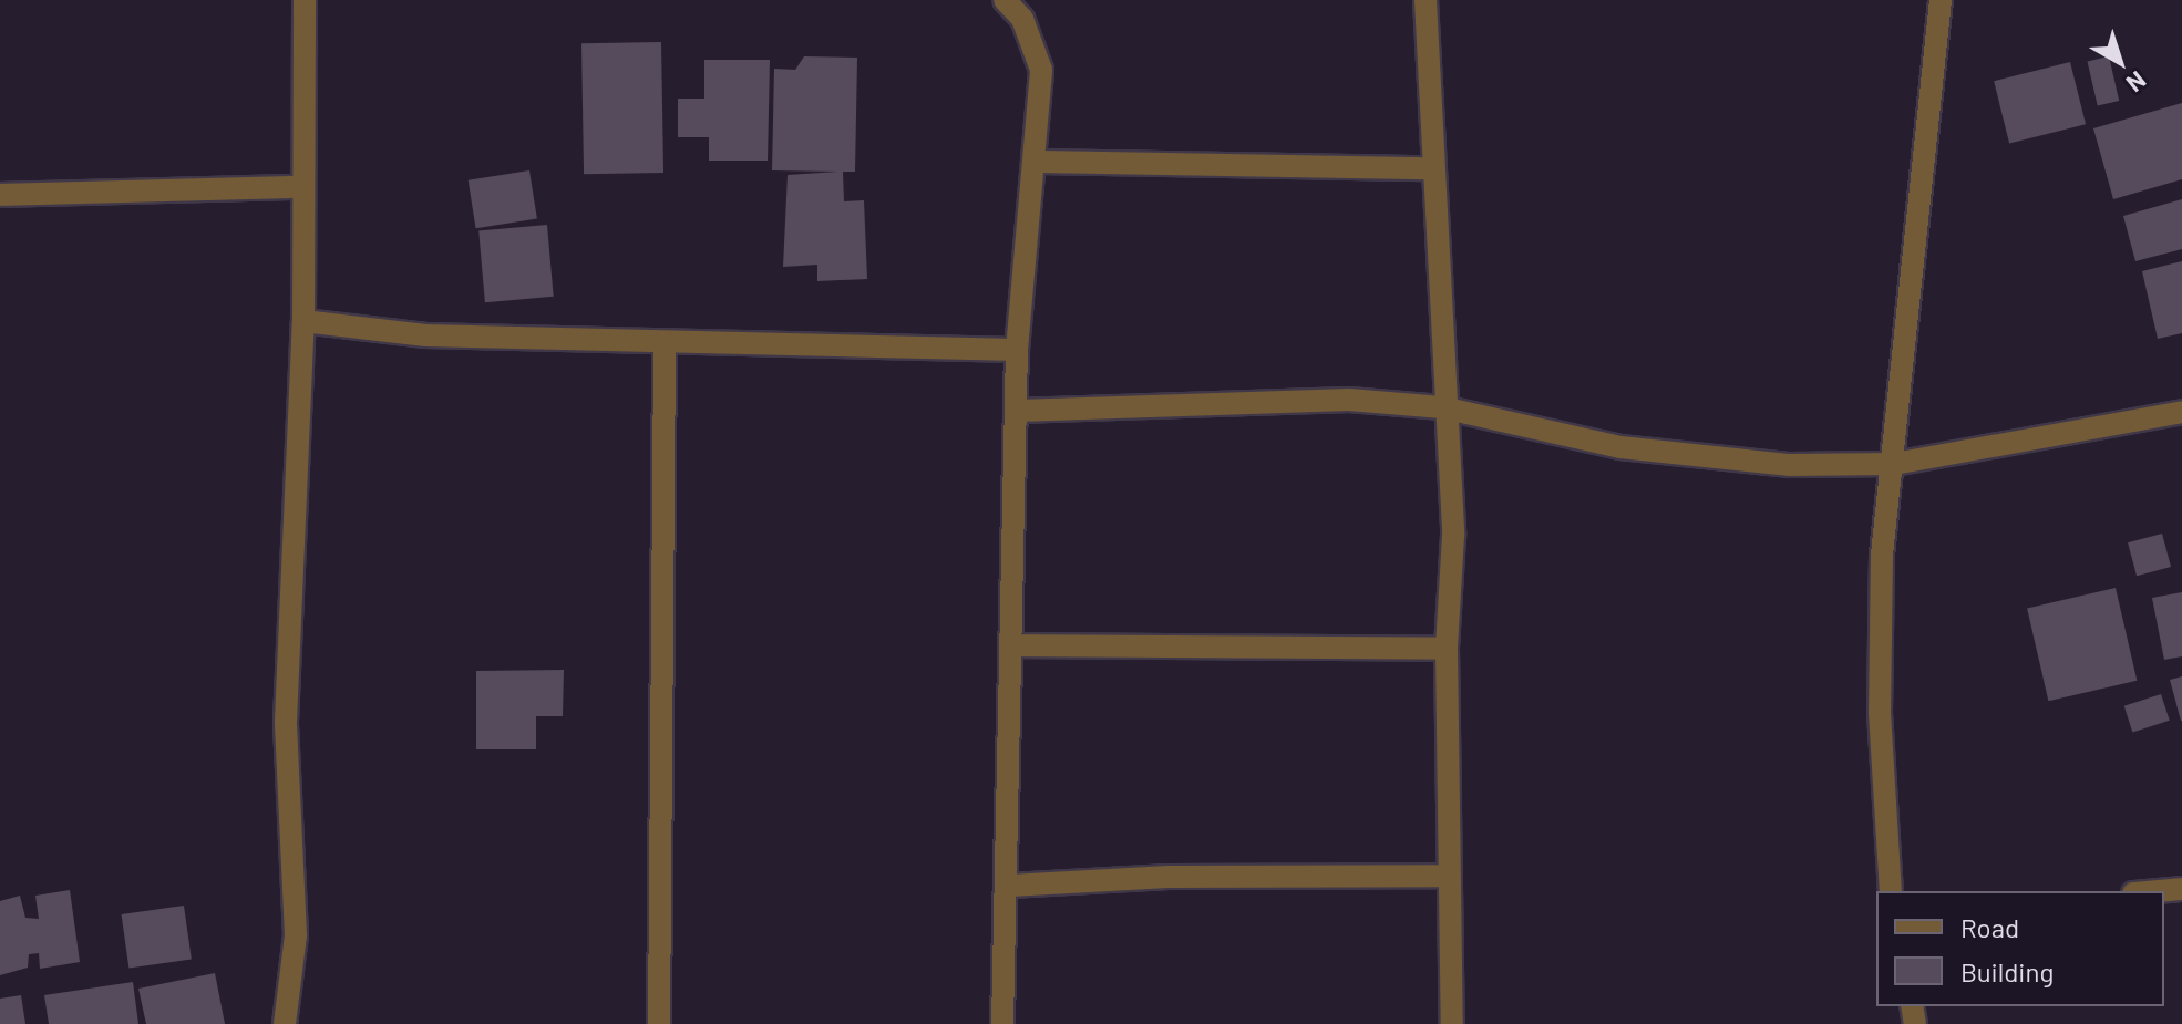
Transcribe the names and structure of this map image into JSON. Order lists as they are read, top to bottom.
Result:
{
  "legend": ["Road", "Building"],
  "north": "bottom right"
}
